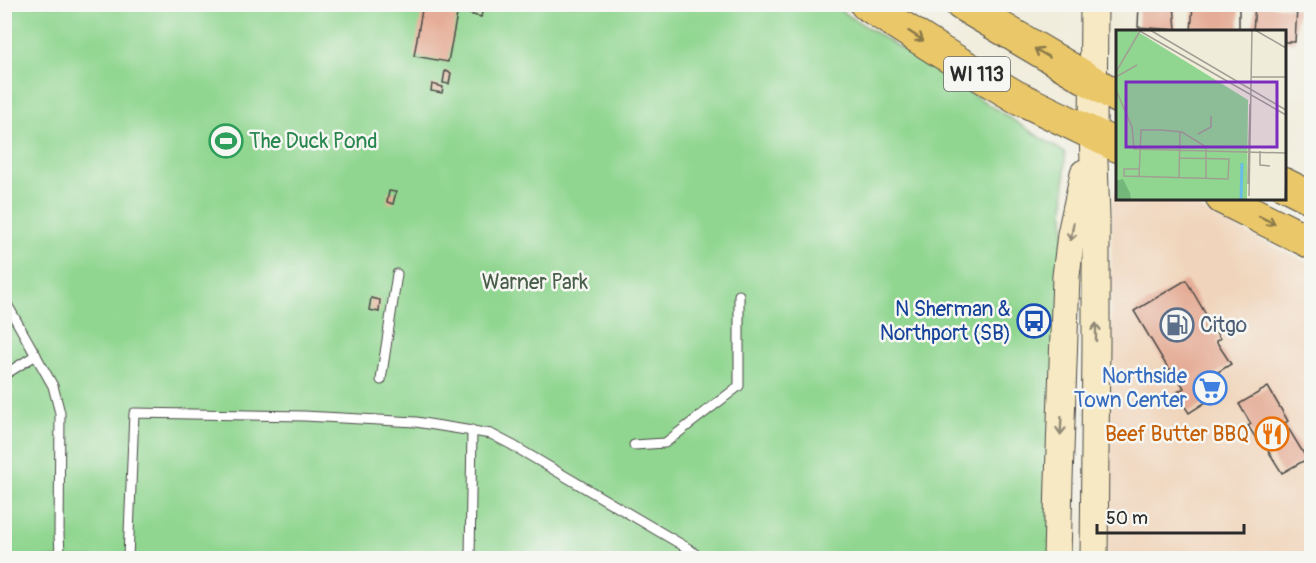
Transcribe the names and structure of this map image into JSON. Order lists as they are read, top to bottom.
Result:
{
  "streets": {
    "main road": ["WI 113"]
  },
  "parks": ["Warner Park"],
  "places": {
    "sports": ["The Duck Pond"],
    "bus stop": ["N Sherman & Northport (SB)"],
    "fuel station": ["Citgo"],
    "supermarket": ["Northside Town Center"],
    "restaurant": ["Beef Butter BBQ"]
  },
  "scale_bar": "50 m"
}
